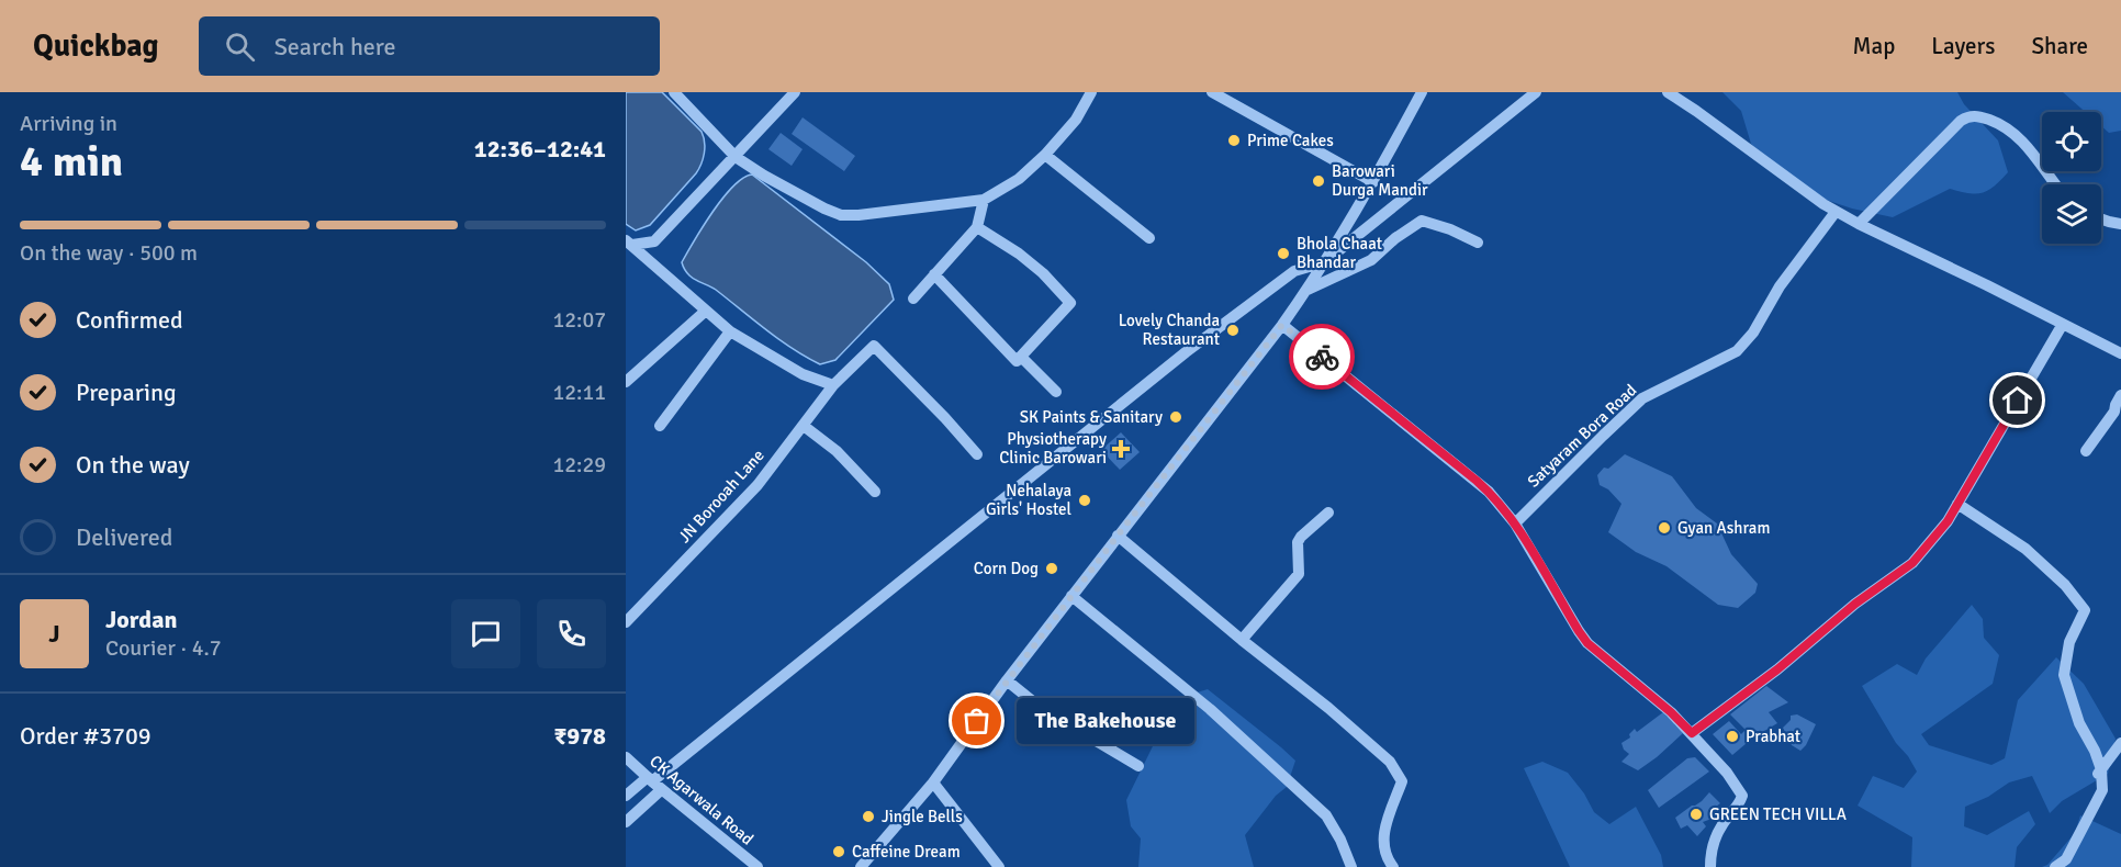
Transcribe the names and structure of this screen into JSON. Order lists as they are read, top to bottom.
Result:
{
  "streets": {
    "street": ["Satyaram Bora Road", "JN Borooah Lane", "CK Agarwala Road"]
  },
  "places": {
    "other": [
      "Prime Cakes",
      "Barowari Durga Mandir",
      "Bhola Chaat Bhandar",
      "Lovely Chanda Restaurant",
      "SK Paints & Sanitary",
      "Nehalaya Girls' Hostel",
      "Gyan Ashram",
      "Corn Dog",
      "The Bakehouse",
      "Prabhat",
      "GREEN TECH VILLA",
      "Jingle Bells",
      "Caffeine Dream"
    ],
    "health": ["Physiotherapy Clinic Barowari"]
  },
  "page": {
    "header": "Quickbag",
    "search": "Search here",
    "nav": ["Map", "Layers", "Share"],
    "heading": ["4 min", "Arriving in", "12:36–12:41"],
    "panel": [
      "Jordan",
      "Courier · 4.7",
      "Order #3709",
      "₹978"
    ],
    "bar": "On the way · 500 m",
    "list": [
      ["Confirmed", "12:07"],
      ["Preparing", "12:11"],
      ["On the way", "12:29"],
      "Delivered"
    ],
    "round": "J",
    "bubble": "The Bakehouse"
  }
}
